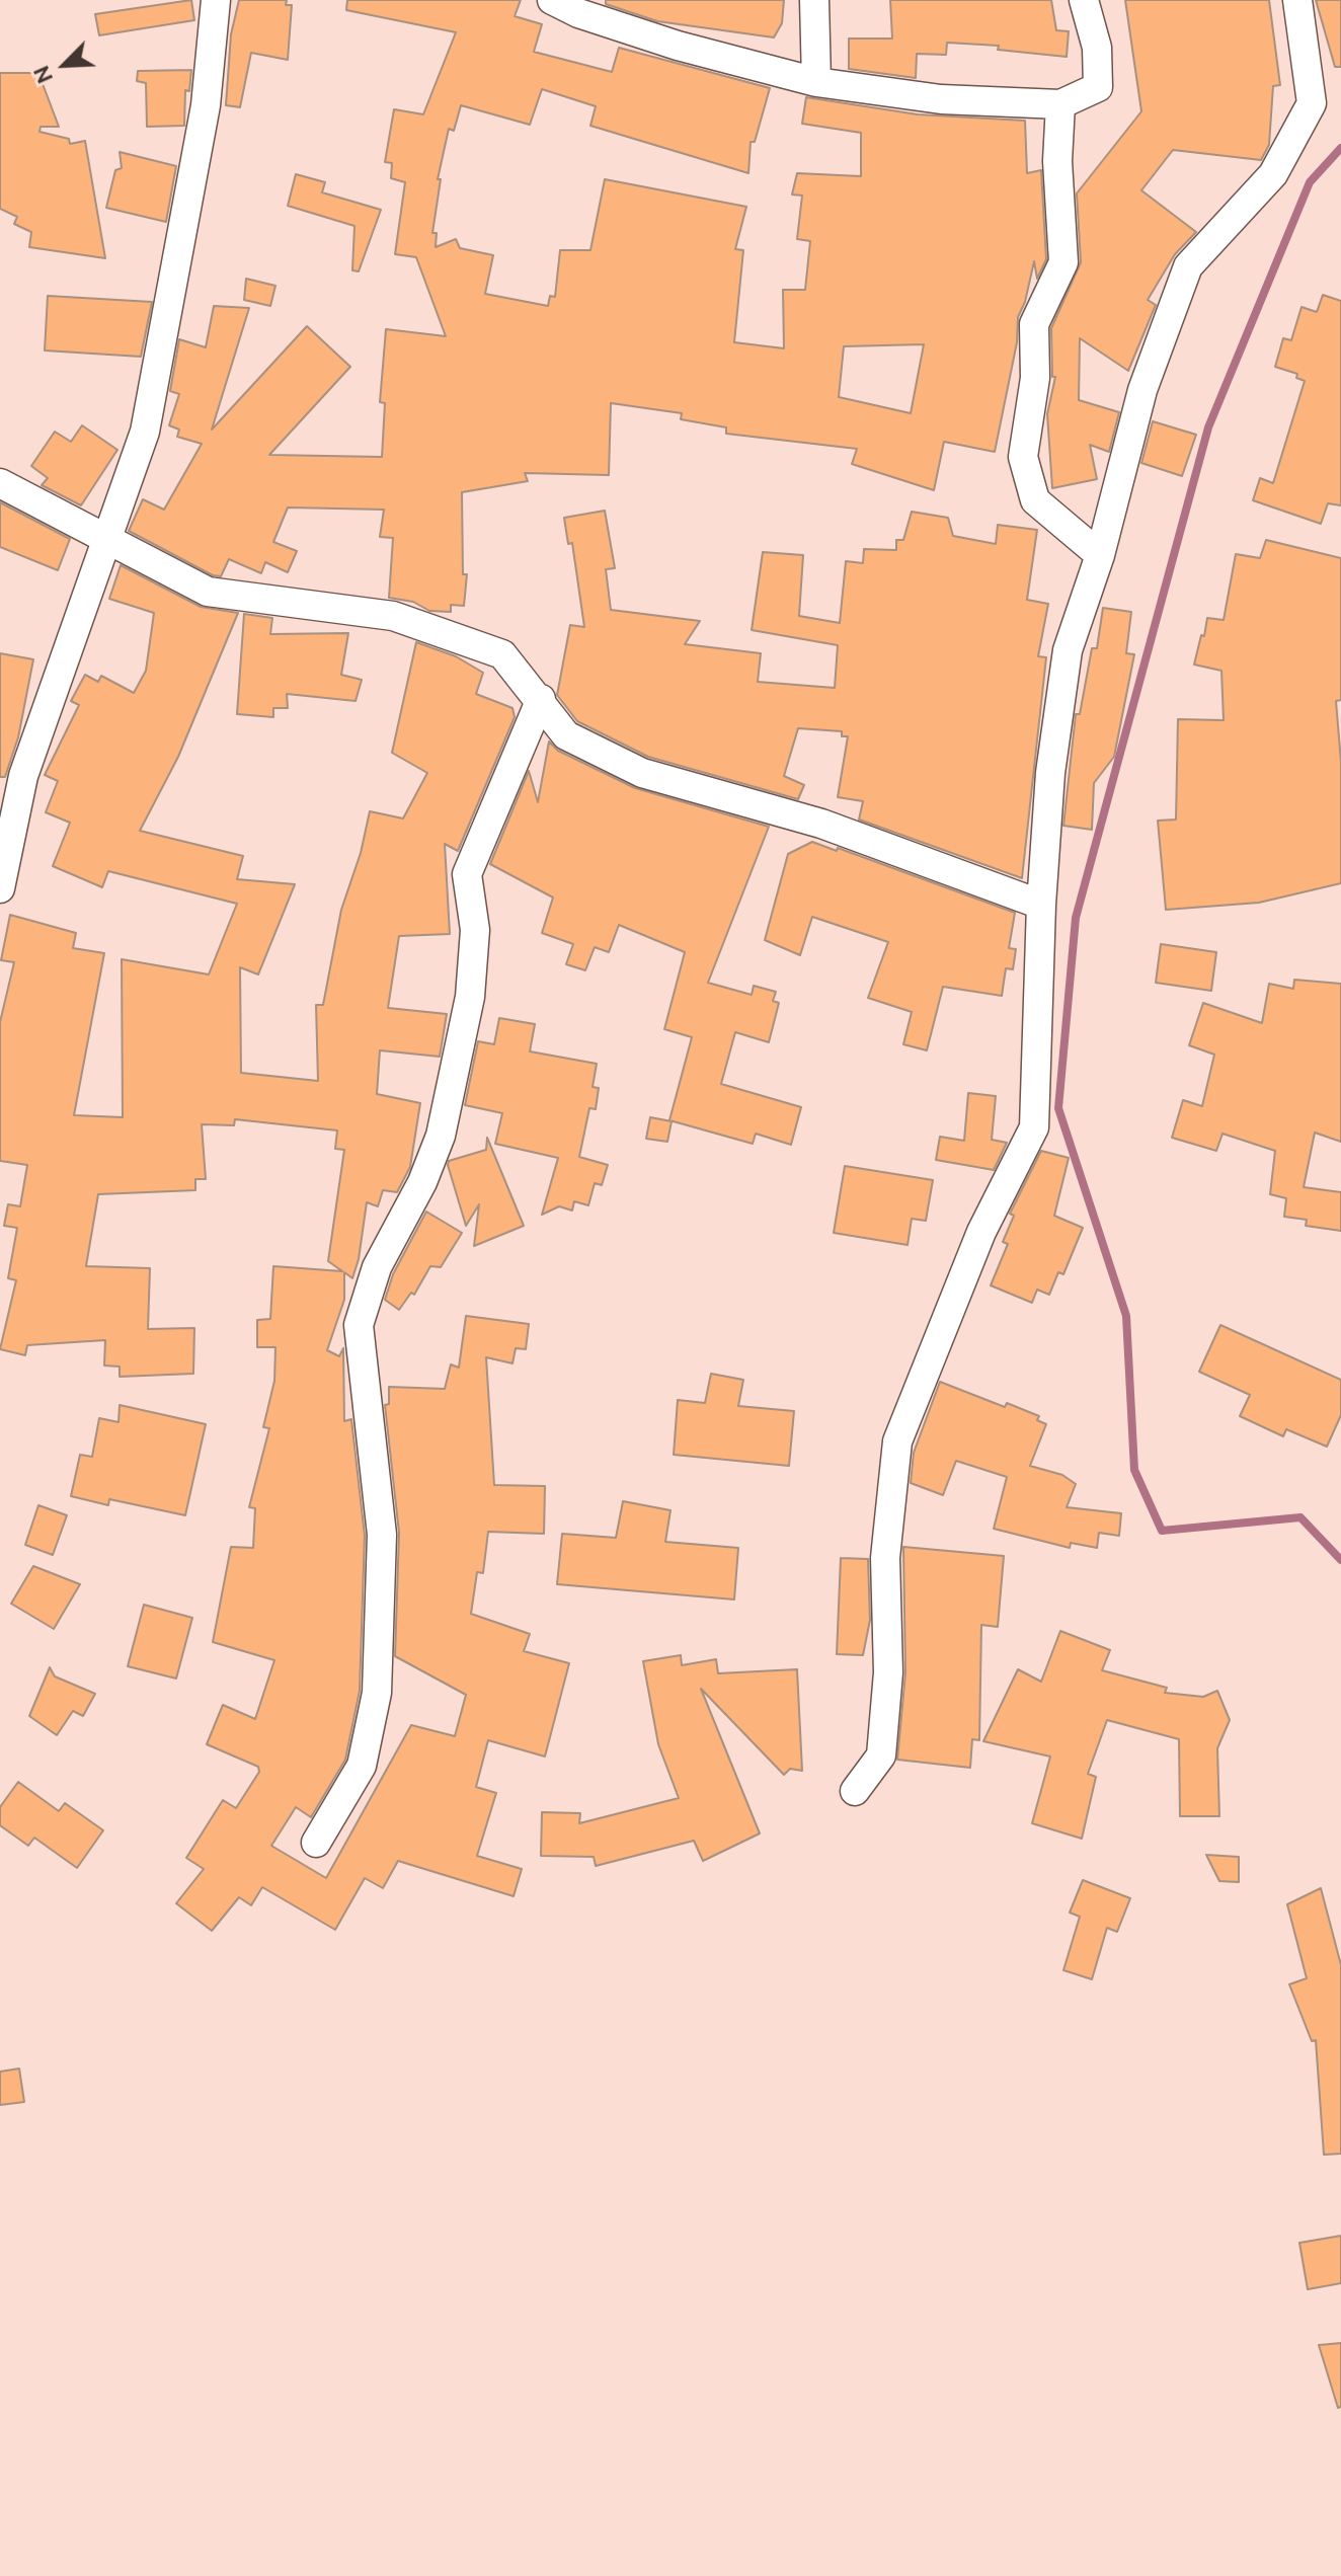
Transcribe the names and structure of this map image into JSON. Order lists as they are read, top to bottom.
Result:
{
  "north": "bottom left"
}
